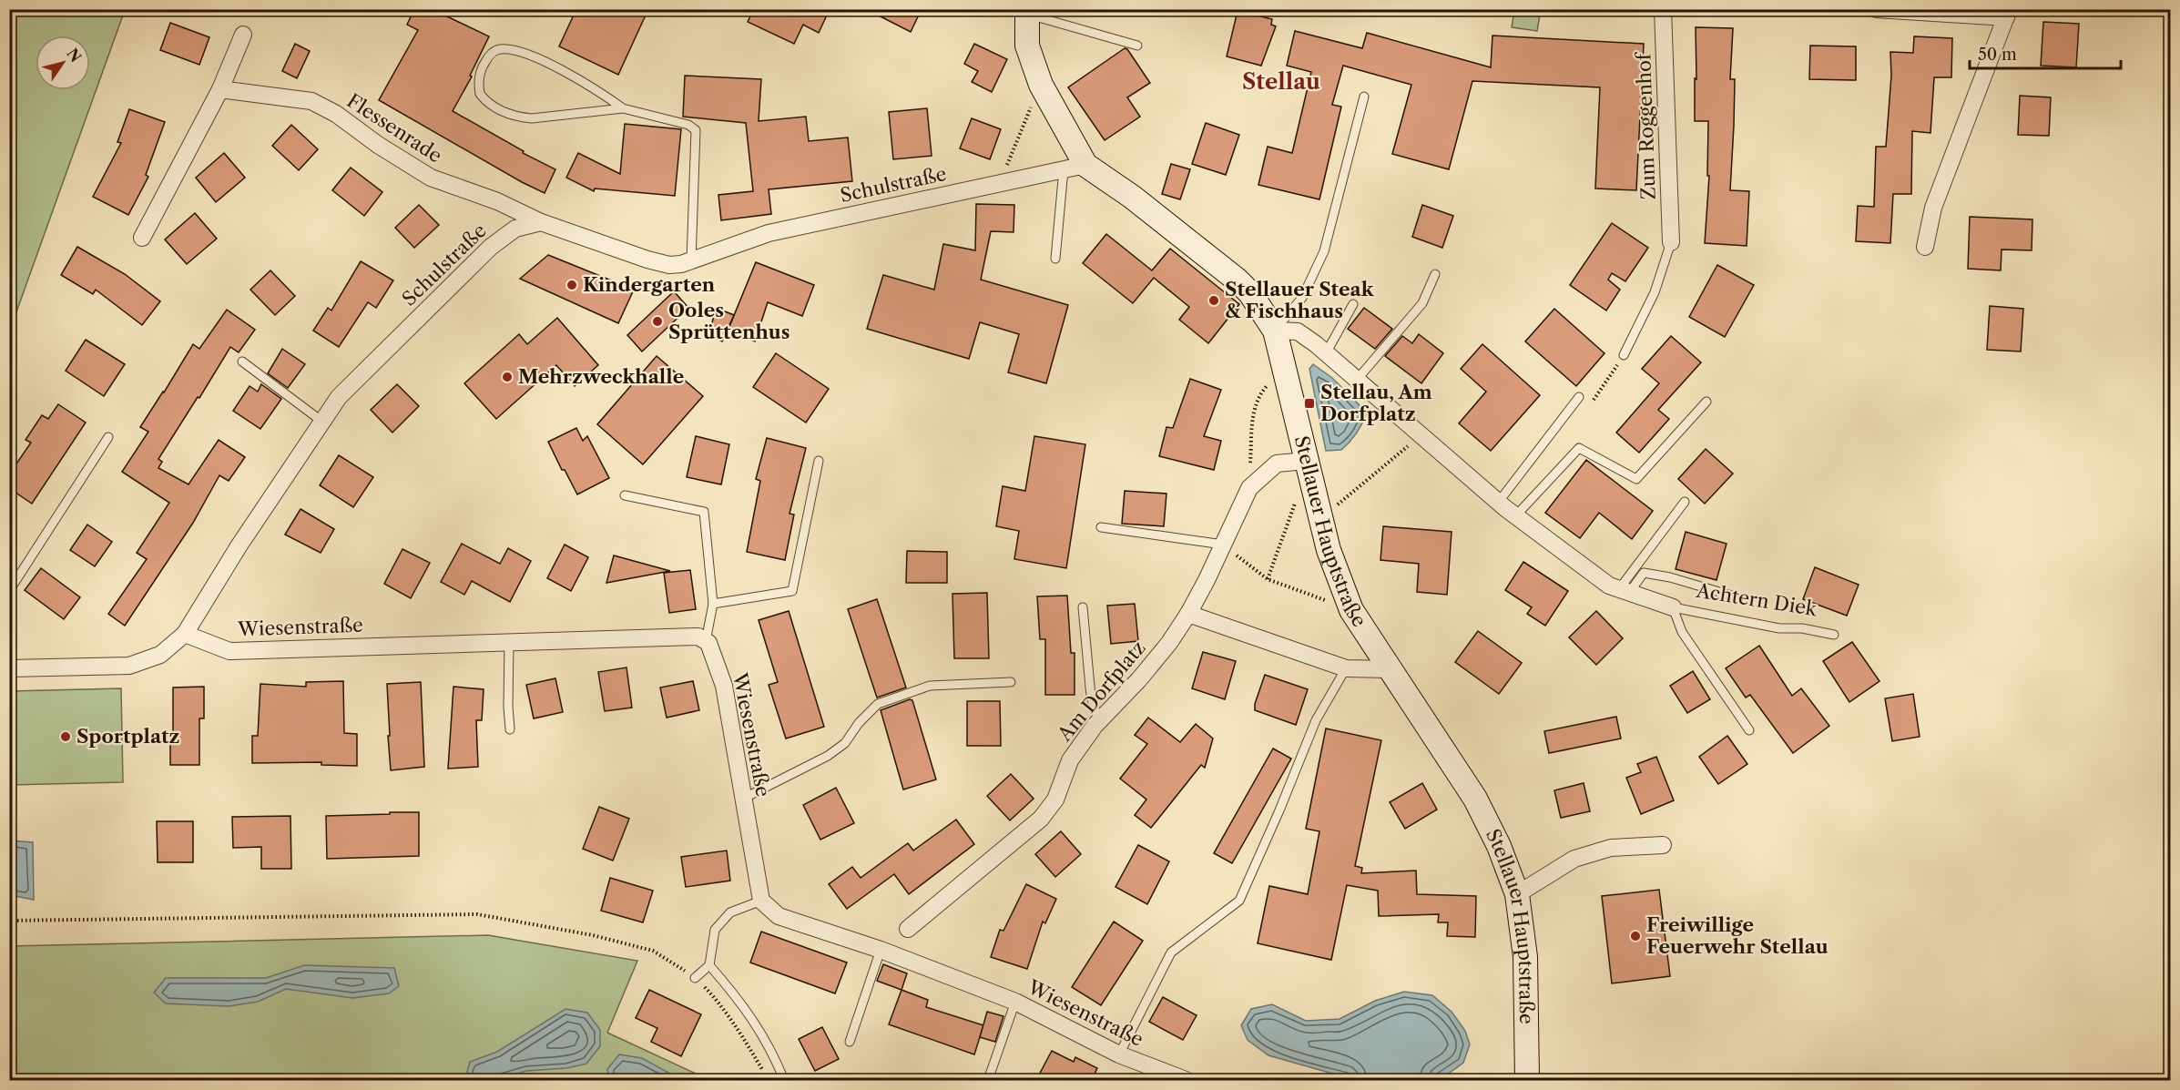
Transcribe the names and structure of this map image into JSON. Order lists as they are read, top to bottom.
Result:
{
  "streets": {
    "street": [
      "Zum Roggenhof",
      "Flessenrade",
      "Schulstraße",
      "Stellauer Hauptstraße",
      "Achtern Diek",
      "Wiesenstraße",
      "Am Dorfplatz"
    ]
  },
  "crossings": [
    ["Flessenrade", "Schulstraße"],
    ["Schulstraße", "Stellauer Hauptstraße"],
    ["Schulstraße", "Wiesenstraße"],
    ["Stellauer Hauptstraße", "Achtern Diek"],
    ["Stellauer Hauptstraße", "Am Dorfplatz"]
  ],
  "districts": ["Stellau"],
  "places": {
    "other": [
      "Kindergarten",
      "Stellauer Steak & Fischhaus",
      "Ooles Sprüttenhus",
      "Mehrzweckhalle",
      "Sportplatz",
      "Freiwillige Feuerwehr Stellau"
    ],
    "transit": ["Stellau, Am Dorfplatz"]
  },
  "scale_bar": "50 m",
  "north": "top right"
}
